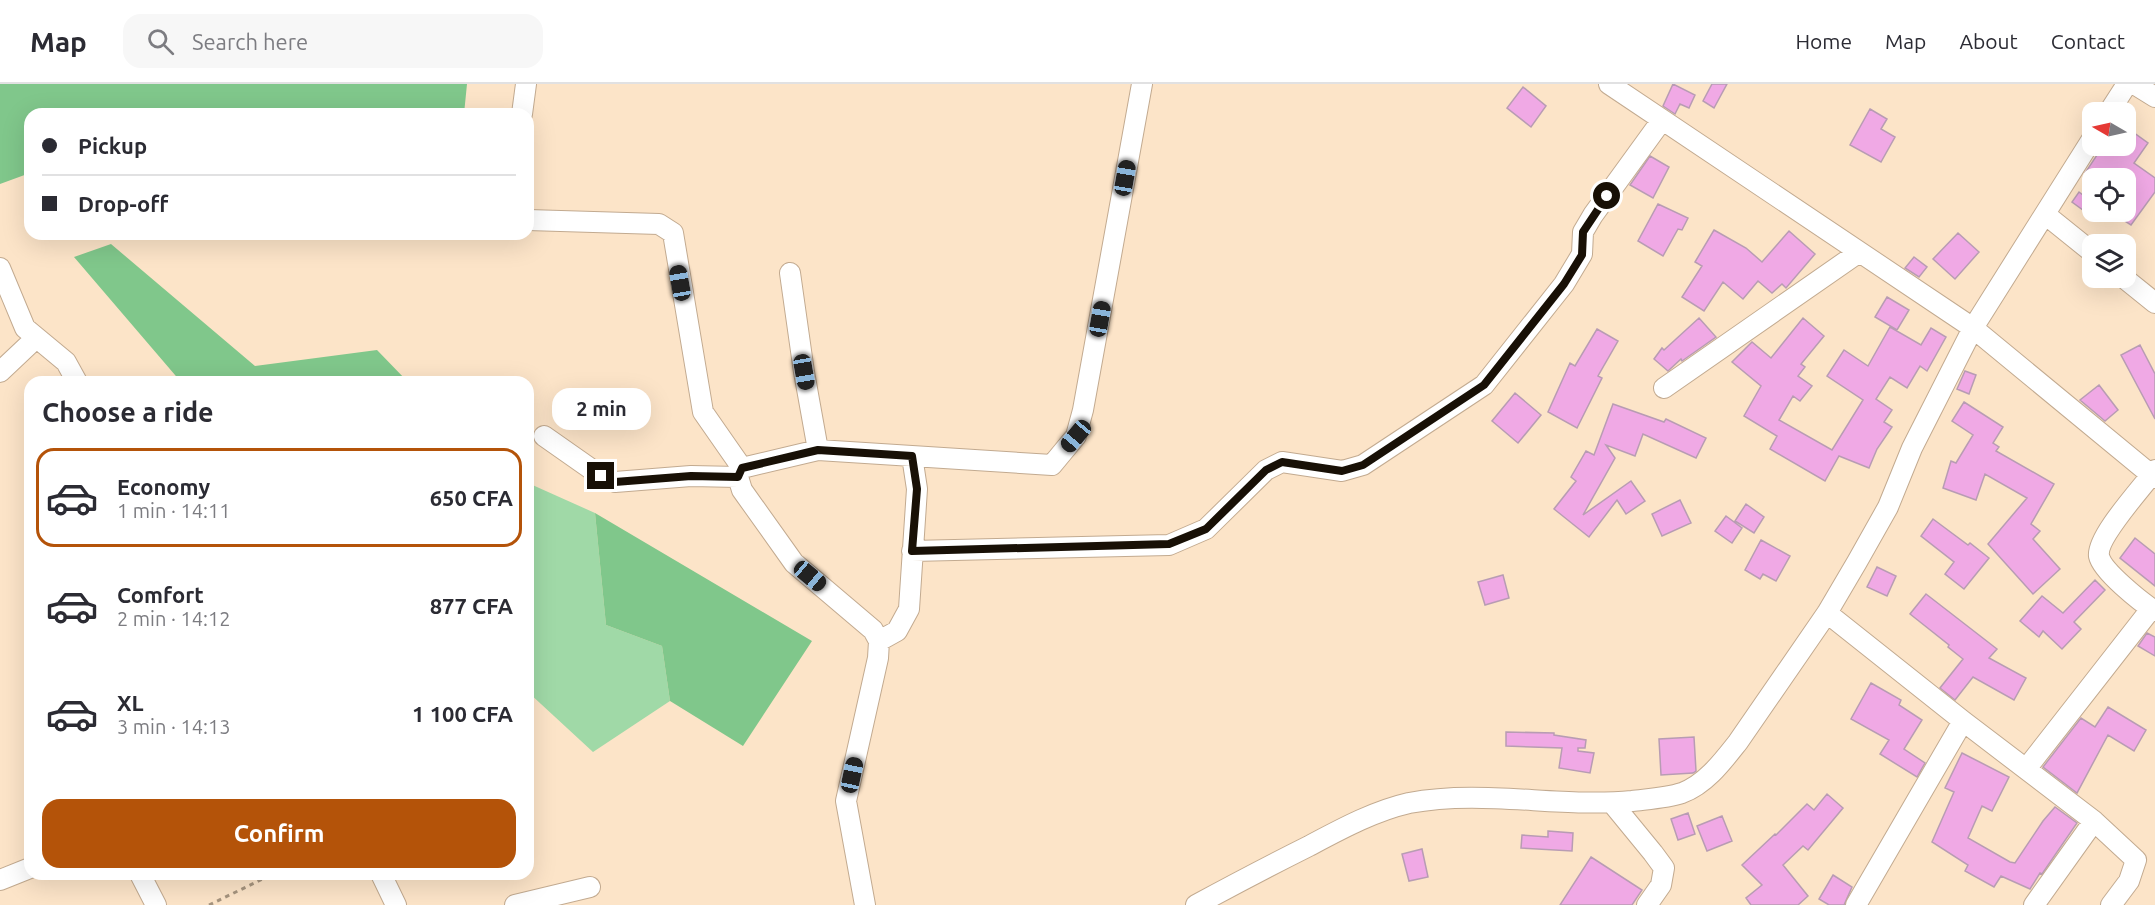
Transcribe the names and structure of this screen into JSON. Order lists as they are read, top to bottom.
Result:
{
  "north": "left",
  "page": {
    "header": "Map",
    "search": "Search here",
    "nav": [
      "Home",
      "Map",
      "About",
      "Contact"
    ],
    "banner": ["Pickup", "Drop-off"],
    "heading": "Choose a ride",
    "bubble": "2 min",
    "list": [
      {
        "name": "Economy",
        "note": "1 min · 14:11",
        "value": "650 CFA"
      },
      {
        "name": "Comfort",
        "note": "2 min · 14:12",
        "value": "877 CFA"
      },
      {
        "name": "XL",
        "note": "3 min · 14:13",
        "value": "1 100 CFA"
      }
    ],
    "buttons": "Confirm"
  }
}
